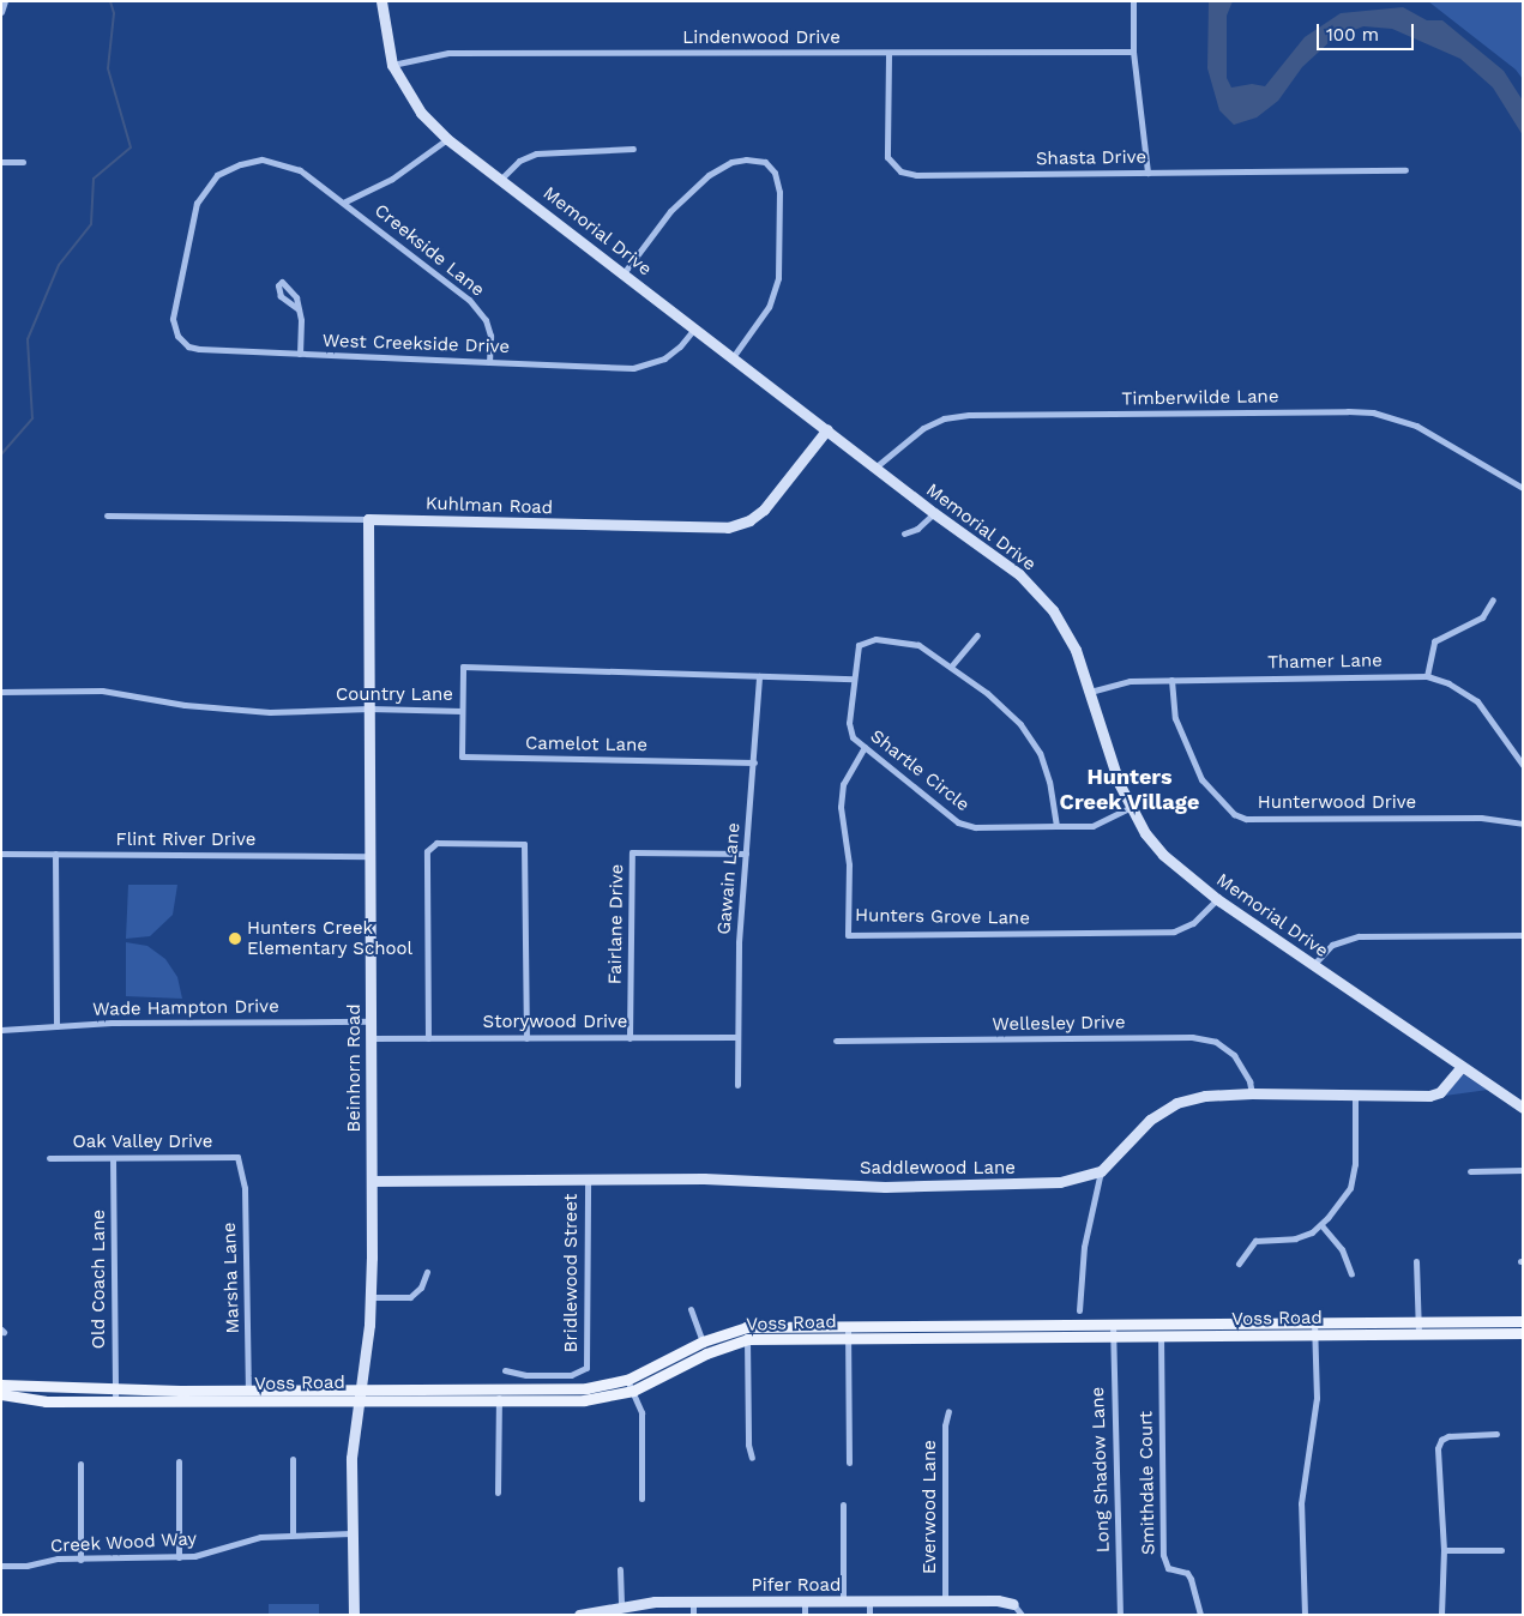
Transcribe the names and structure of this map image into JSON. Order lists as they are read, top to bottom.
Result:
{
  "streets": {
    "main road": ["Voss Road"],
    "street": [
      "Lindenwood Drive",
      "Shasta Drive",
      "Memorial Drive",
      "Creekside Lane",
      "West Creekside Drive",
      "Timberwilde Lane",
      "Kuhlman Road",
      "Thamer Lane",
      "Country Lane",
      "Camelot Lane",
      "Shartle Circle",
      "Hunterwood Drive",
      "Flint River Drive",
      "Gawain Lane",
      "Hunters Grove Lane",
      "Fairlane Drive",
      "Wade Hampton Drive",
      "Storywood Drive",
      "Wellesley Drive",
      "Beinhorn Road",
      "Oak Valley Drive",
      "Saddlewood Lane",
      "Bridlewood Street",
      "Marsha Lane",
      "Old Coach Lane",
      "Long Shadow Lane",
      "Smithdale Court",
      "Everwood Lane",
      "Creek Wood Way",
      "Pifer Road"
    ]
  },
  "crossings": [
    ["Lindenwood Drive", "Shasta Drive"],
    ["Lindenwood Drive", "Memorial Drive"],
    ["Memorial Drive", "West Creekside Drive"],
    ["Memorial Drive", "Timberwilde Lane"],
    ["Memorial Drive", "Kuhlman Road"],
    ["Memorial Drive", "Thamer Lane"],
    ["Memorial Drive", "Shartle Circle"],
    ["Memorial Drive", "Hunters Grove Lane"],
    ["Creekside Lane", "West Creekside Drive"],
    ["Kuhlman Road", "Beinhorn Road"],
    ["Thamer Lane", "Hunterwood Drive"],
    ["Country Lane", "Camelot Lane"],
    ["Country Lane", "Shartle Circle"],
    ["Country Lane", "Gawain Lane"],
    ["Country Lane", "Beinhorn Road"],
    ["Camelot Lane", "Gawain Lane"],
    ["Shartle Circle", "Hunters Grove Lane"],
    ["Flint River Drive", "Beinhorn Road"],
    ["Gawain Lane", "Fairlane Drive"],
    ["Gawain Lane", "Storywood Drive"],
    ["Fairlane Drive", "Storywood Drive"],
    ["Wade Hampton Drive", "Beinhorn Road"],
    ["Storywood Drive", "Beinhorn Road"],
    ["Beinhorn Road", "Saddlewood Lane"],
    ["Beinhorn Road", "Voss Road"],
    ["Beinhorn Road", "Creek Wood Way"],
    ["Oak Valley Drive", "Marsha Lane"],
    ["Oak Valley Drive", "Old Coach Lane"],
    ["Saddlewood Lane", "Bridlewood Street"],
    ["Marsha Lane", "Voss Road"],
    ["Old Coach Lane", "Voss Road"],
    ["Voss Road", "Long Shadow Lane"],
    ["Voss Road", "Smithdale Court"],
    ["Everwood Lane", "Pifer Road"]
  ],
  "districts": ["Hunters Creek Village"],
  "places": ["Hunters Creek Elementary School"],
  "scale_bar": "100 m"
}
